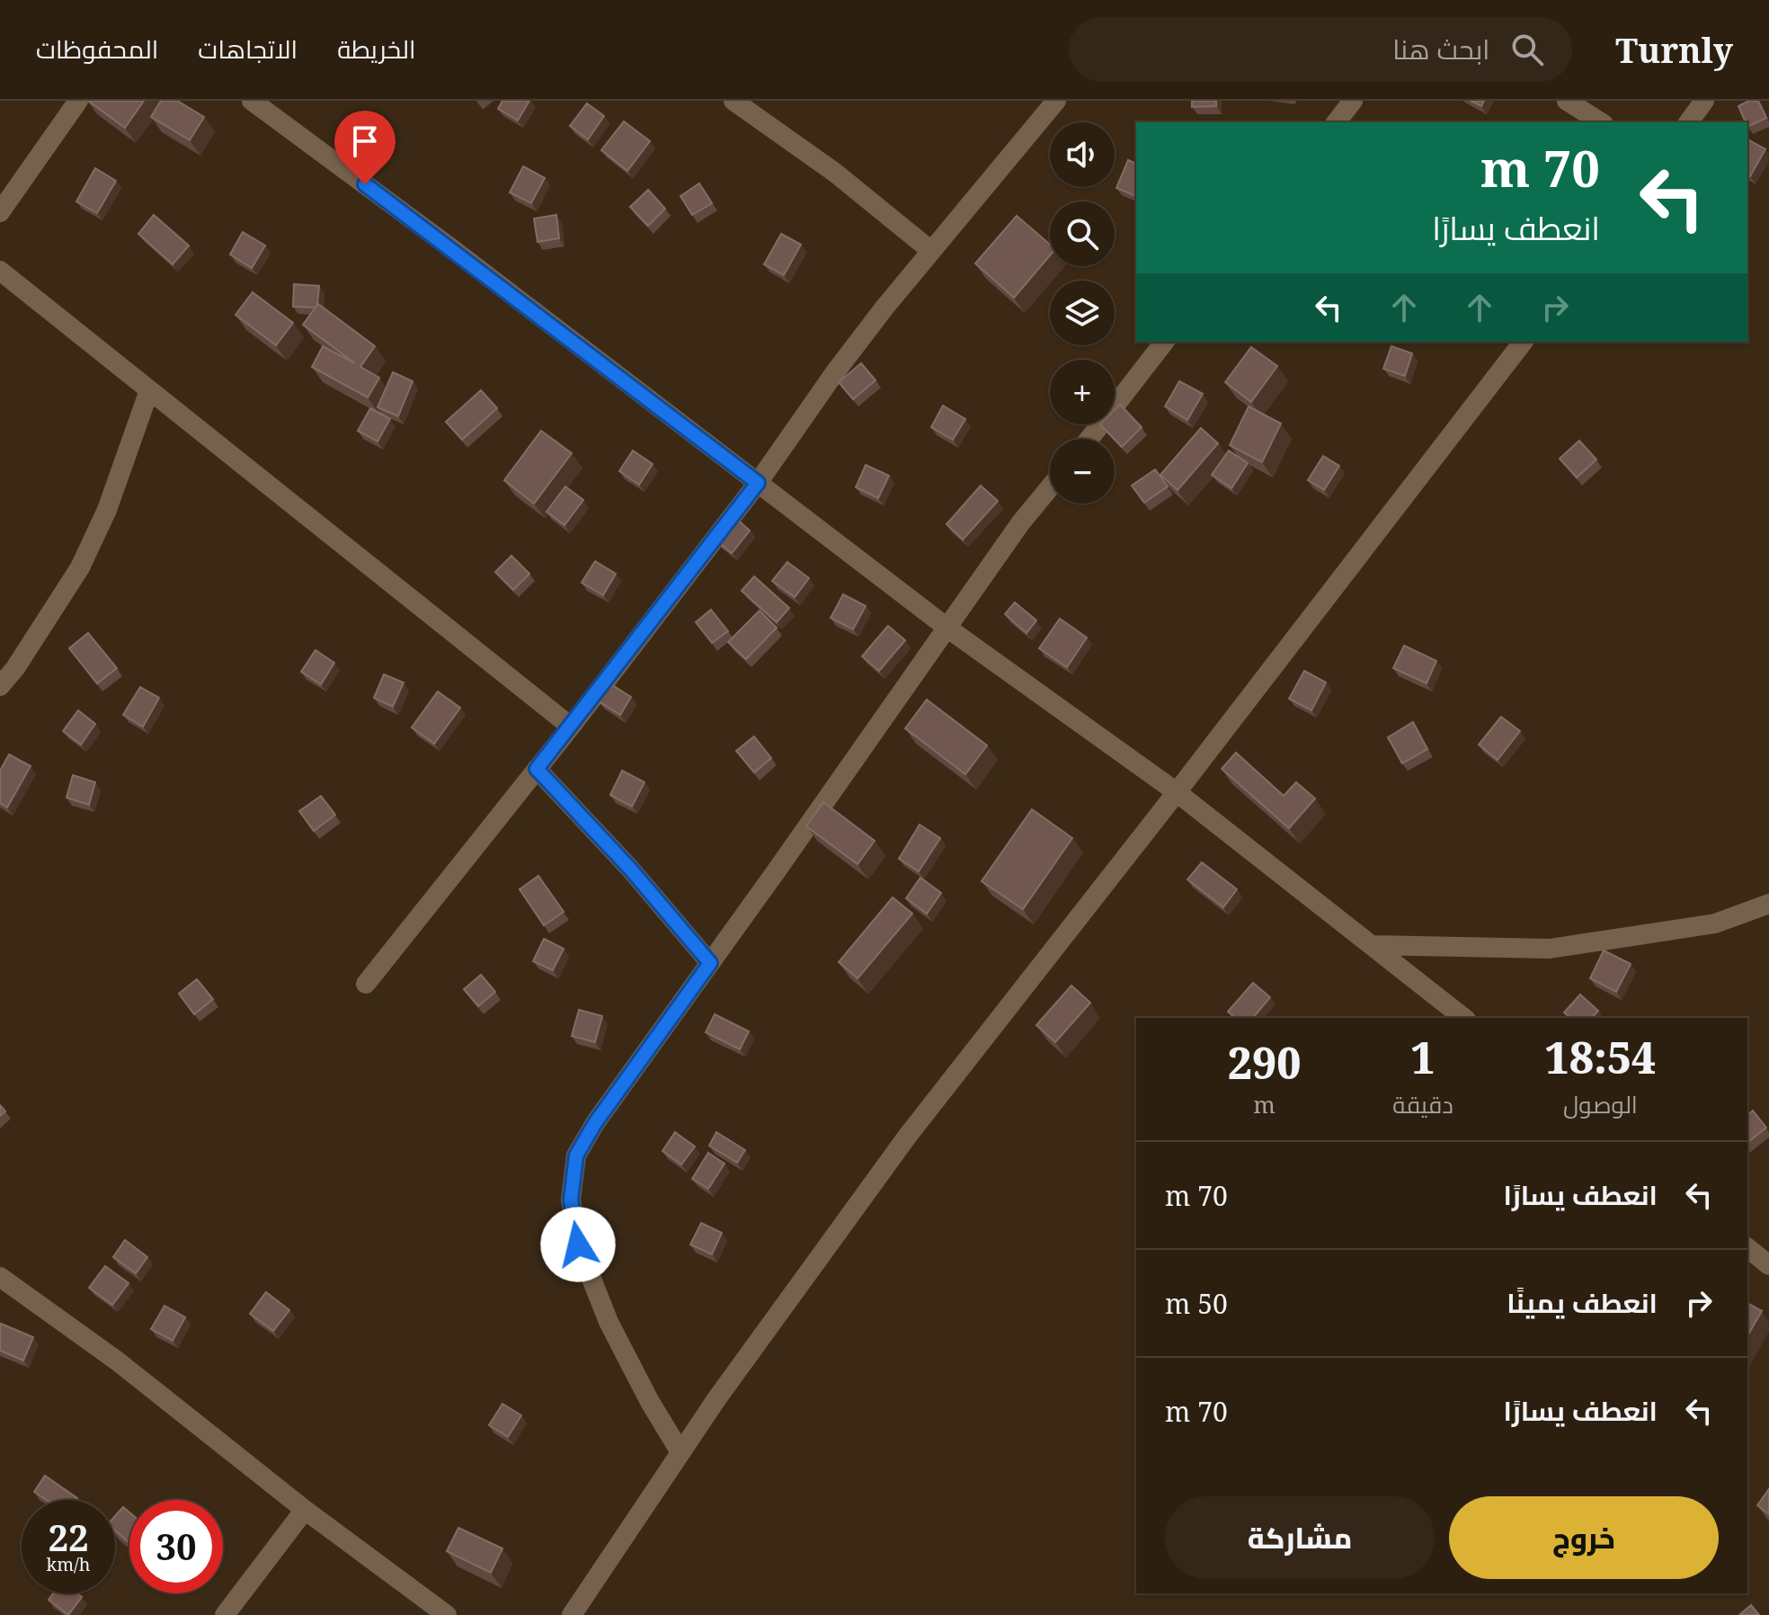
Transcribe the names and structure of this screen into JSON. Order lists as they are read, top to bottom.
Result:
{
  "page": {
    "header": "Turnly",
    "search": "ابحث هنا",
    "nav": ["الخريطة", "الاتجاهات", "المحفوظات"],
    "map_buttons": ["+", "−"],
    "turn": ["70 m", "انعطف يسارًا"],
    "eta": [
      "18:54",
      "الوصول",
      "1",
      "دقيقة",
      "290",
      "m"
    ],
    "list": [
      {
        "name": "انعطف يسارًا",
        "value": "70 m"
      },
      {
        "name": "انعطف يمينًا",
        "value": "50 m"
      },
      {
        "name": "انعطف يسارًا",
        "value": "70 m"
      }
    ],
    "buttons": ["خروج", "مشاركة"],
    "speed": "22 km/h",
    "limit": "30"
  }
}
